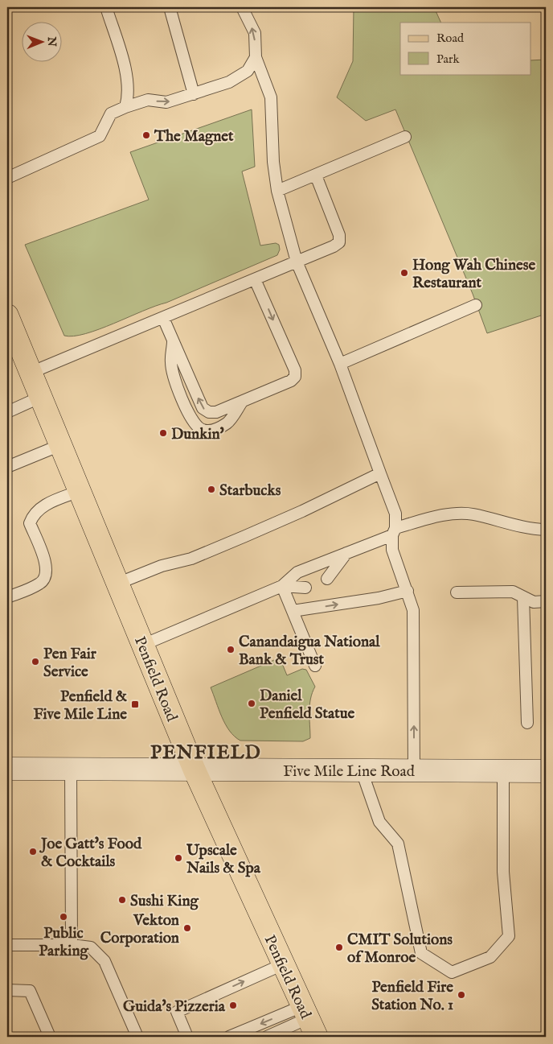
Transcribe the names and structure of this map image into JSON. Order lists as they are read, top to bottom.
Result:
{
  "streets": {
    "main road": ["Penfield Road", "Five Mile Line Road"]
  },
  "crossings": [
    ["Penfield Road", "Five Mile Line Road"]
  ],
  "districts": ["PENFIELD"],
  "places": {
    "other": [
      "The Magnet",
      "Hong Wah Chinese Restaurant",
      "Dunkin'",
      "Starbucks",
      "Canandaigua National Bank & Trust",
      "Pen Fair Service",
      "Daniel Penfield Statue",
      "Joe Gatt's Food & Cocktails",
      "Upscale Nails & Spa",
      "Sushi King",
      "Public Parking",
      "Vekton Corporation",
      "CMIT Solutions of Monroe",
      "Penfield Fire Station No. 1",
      "Guida's Pizzeria"
    ],
    "transit": ["Penfield & Five Mile Line"]
  },
  "legend": ["Road", "Park"],
  "north": "right"
}
